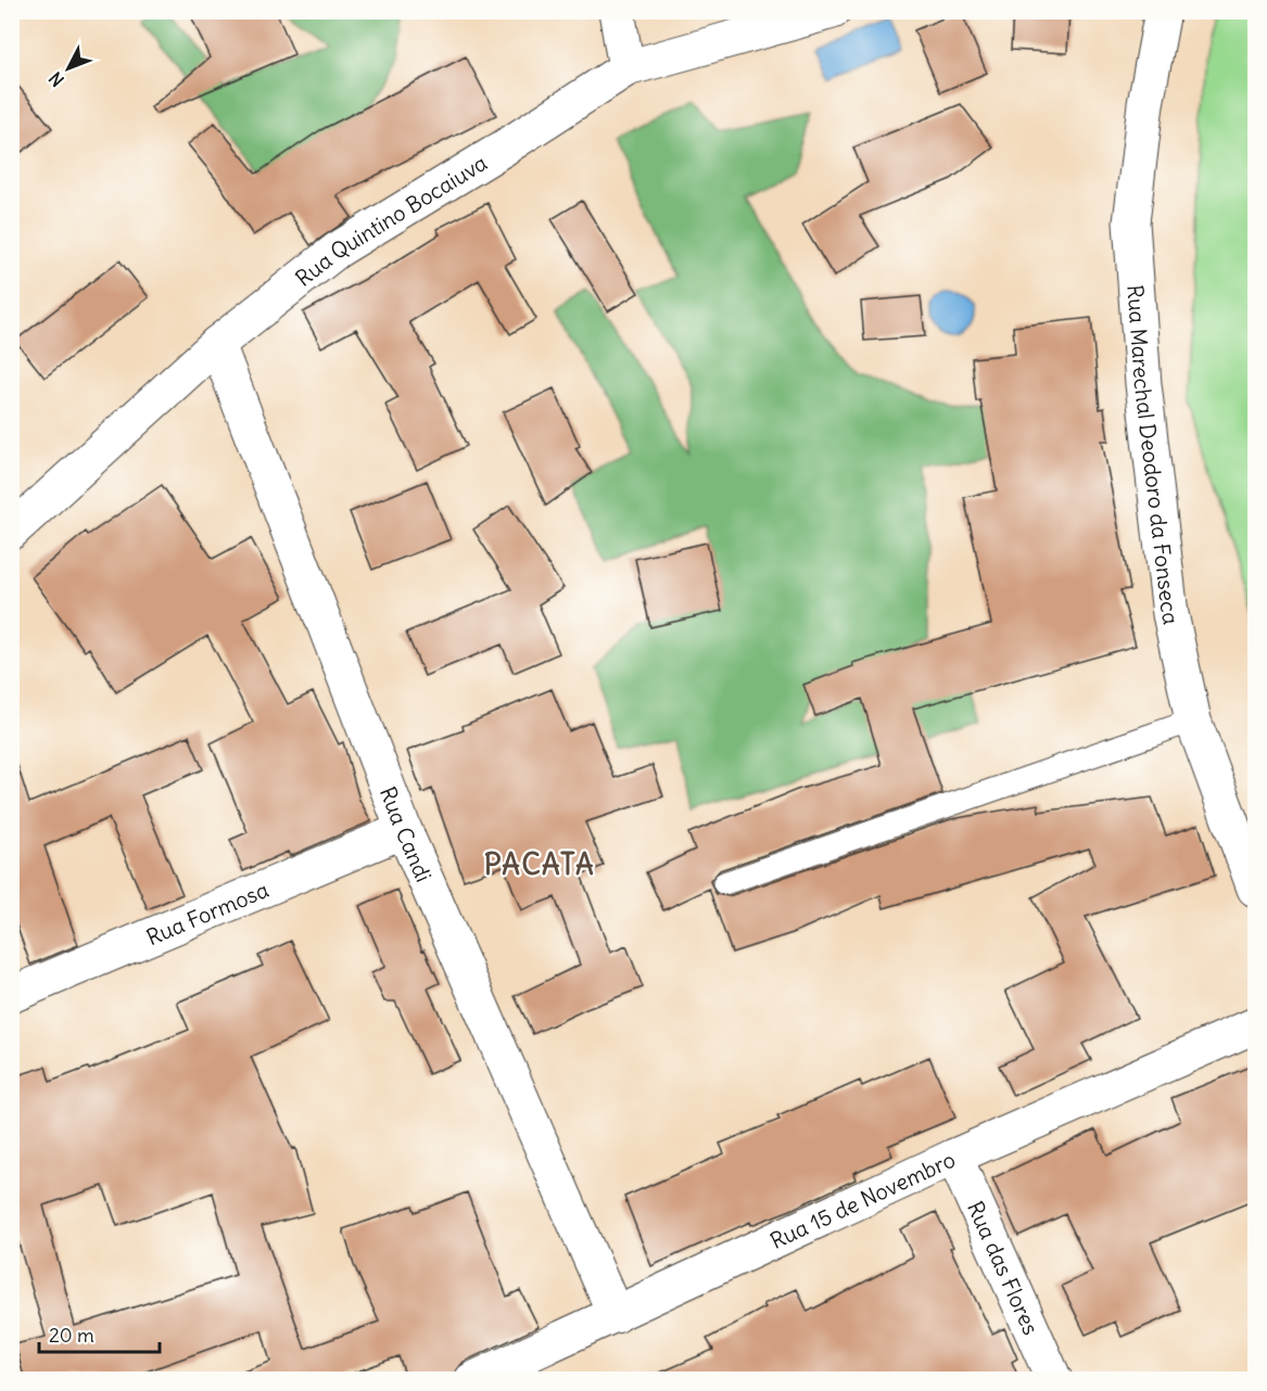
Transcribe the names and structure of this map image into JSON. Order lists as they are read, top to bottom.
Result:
{
  "streets": {
    "street": [
      "Rua Quintino Bocaiuva",
      "Rua Marechal Deodoro da Fonseca",
      "Rua Candi",
      "Rua Formosa",
      "Rua 15 de Novembro",
      "Rua das Flores"
    ]
  },
  "crossings": [
    ["Rua Quintino Bocaiuva", "Rua Candi"],
    ["Rua Candi", "Rua Formosa"],
    ["Rua Candi", "Rua 15 de Novembro"],
    ["Rua 15 de Novembro", "Rua das Flores"]
  ],
  "districts": ["PACATA"],
  "scale_bar": "20 m",
  "north": "bottom left"
}
